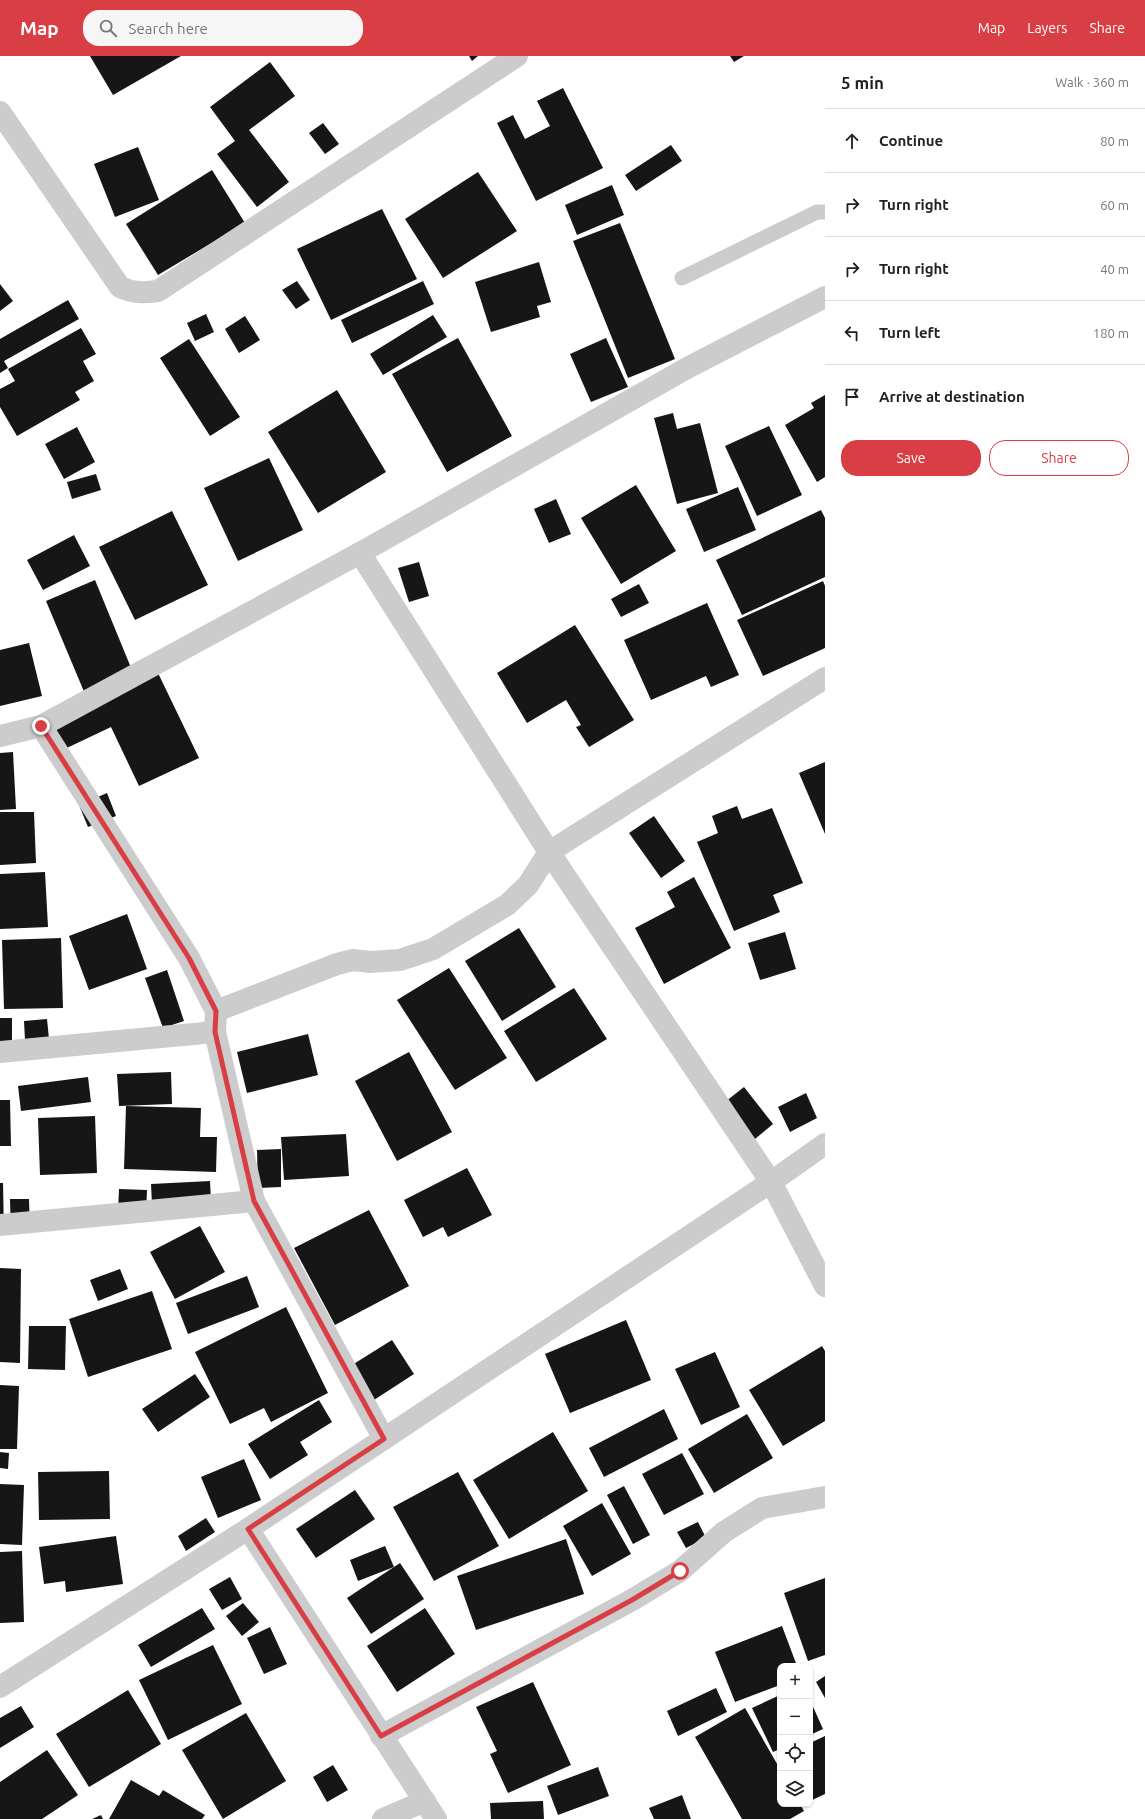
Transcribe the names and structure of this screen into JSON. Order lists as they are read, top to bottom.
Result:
{
  "page": {
    "header": "Map",
    "search": "Search here",
    "nav": ["Map", "Layers", "Share"],
    "heading": ["5 min", "Walk · 360 m"],
    "list": [
      ["Continue", "80 m"],
      ["Turn right", "60 m"],
      ["Turn right", "40 m"],
      ["Turn left", "180 m"],
      "Arrive at destination"
    ],
    "buttons": ["Save", "Share"],
    "map_buttons": ["+", "−"]
  }
}
